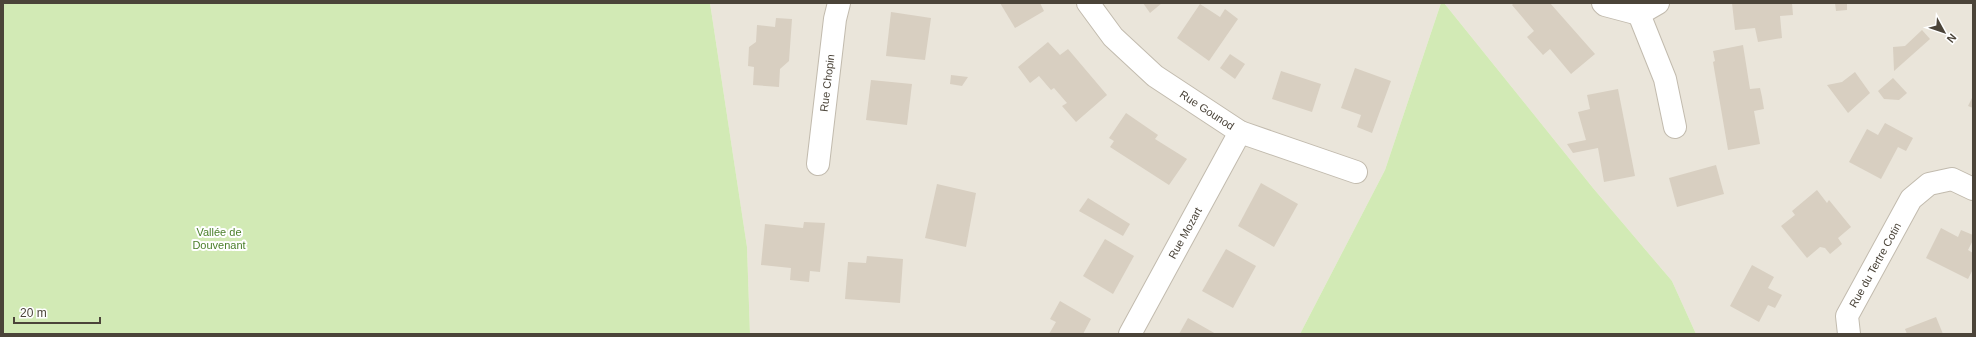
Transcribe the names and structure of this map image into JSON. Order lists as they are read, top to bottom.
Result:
{
  "streets": {
    "street": [
      "Rue Chopin",
      "Rue Gounod",
      "Rue Mozart",
      "Rue du Tertre Cotin"
    ]
  },
  "crossings": [
    ["Rue Gounod", "Rue Mozart"]
  ],
  "parks": ["Vallée de Douvenant"],
  "scale_bar": "20 m",
  "north": "bottom right"
}
